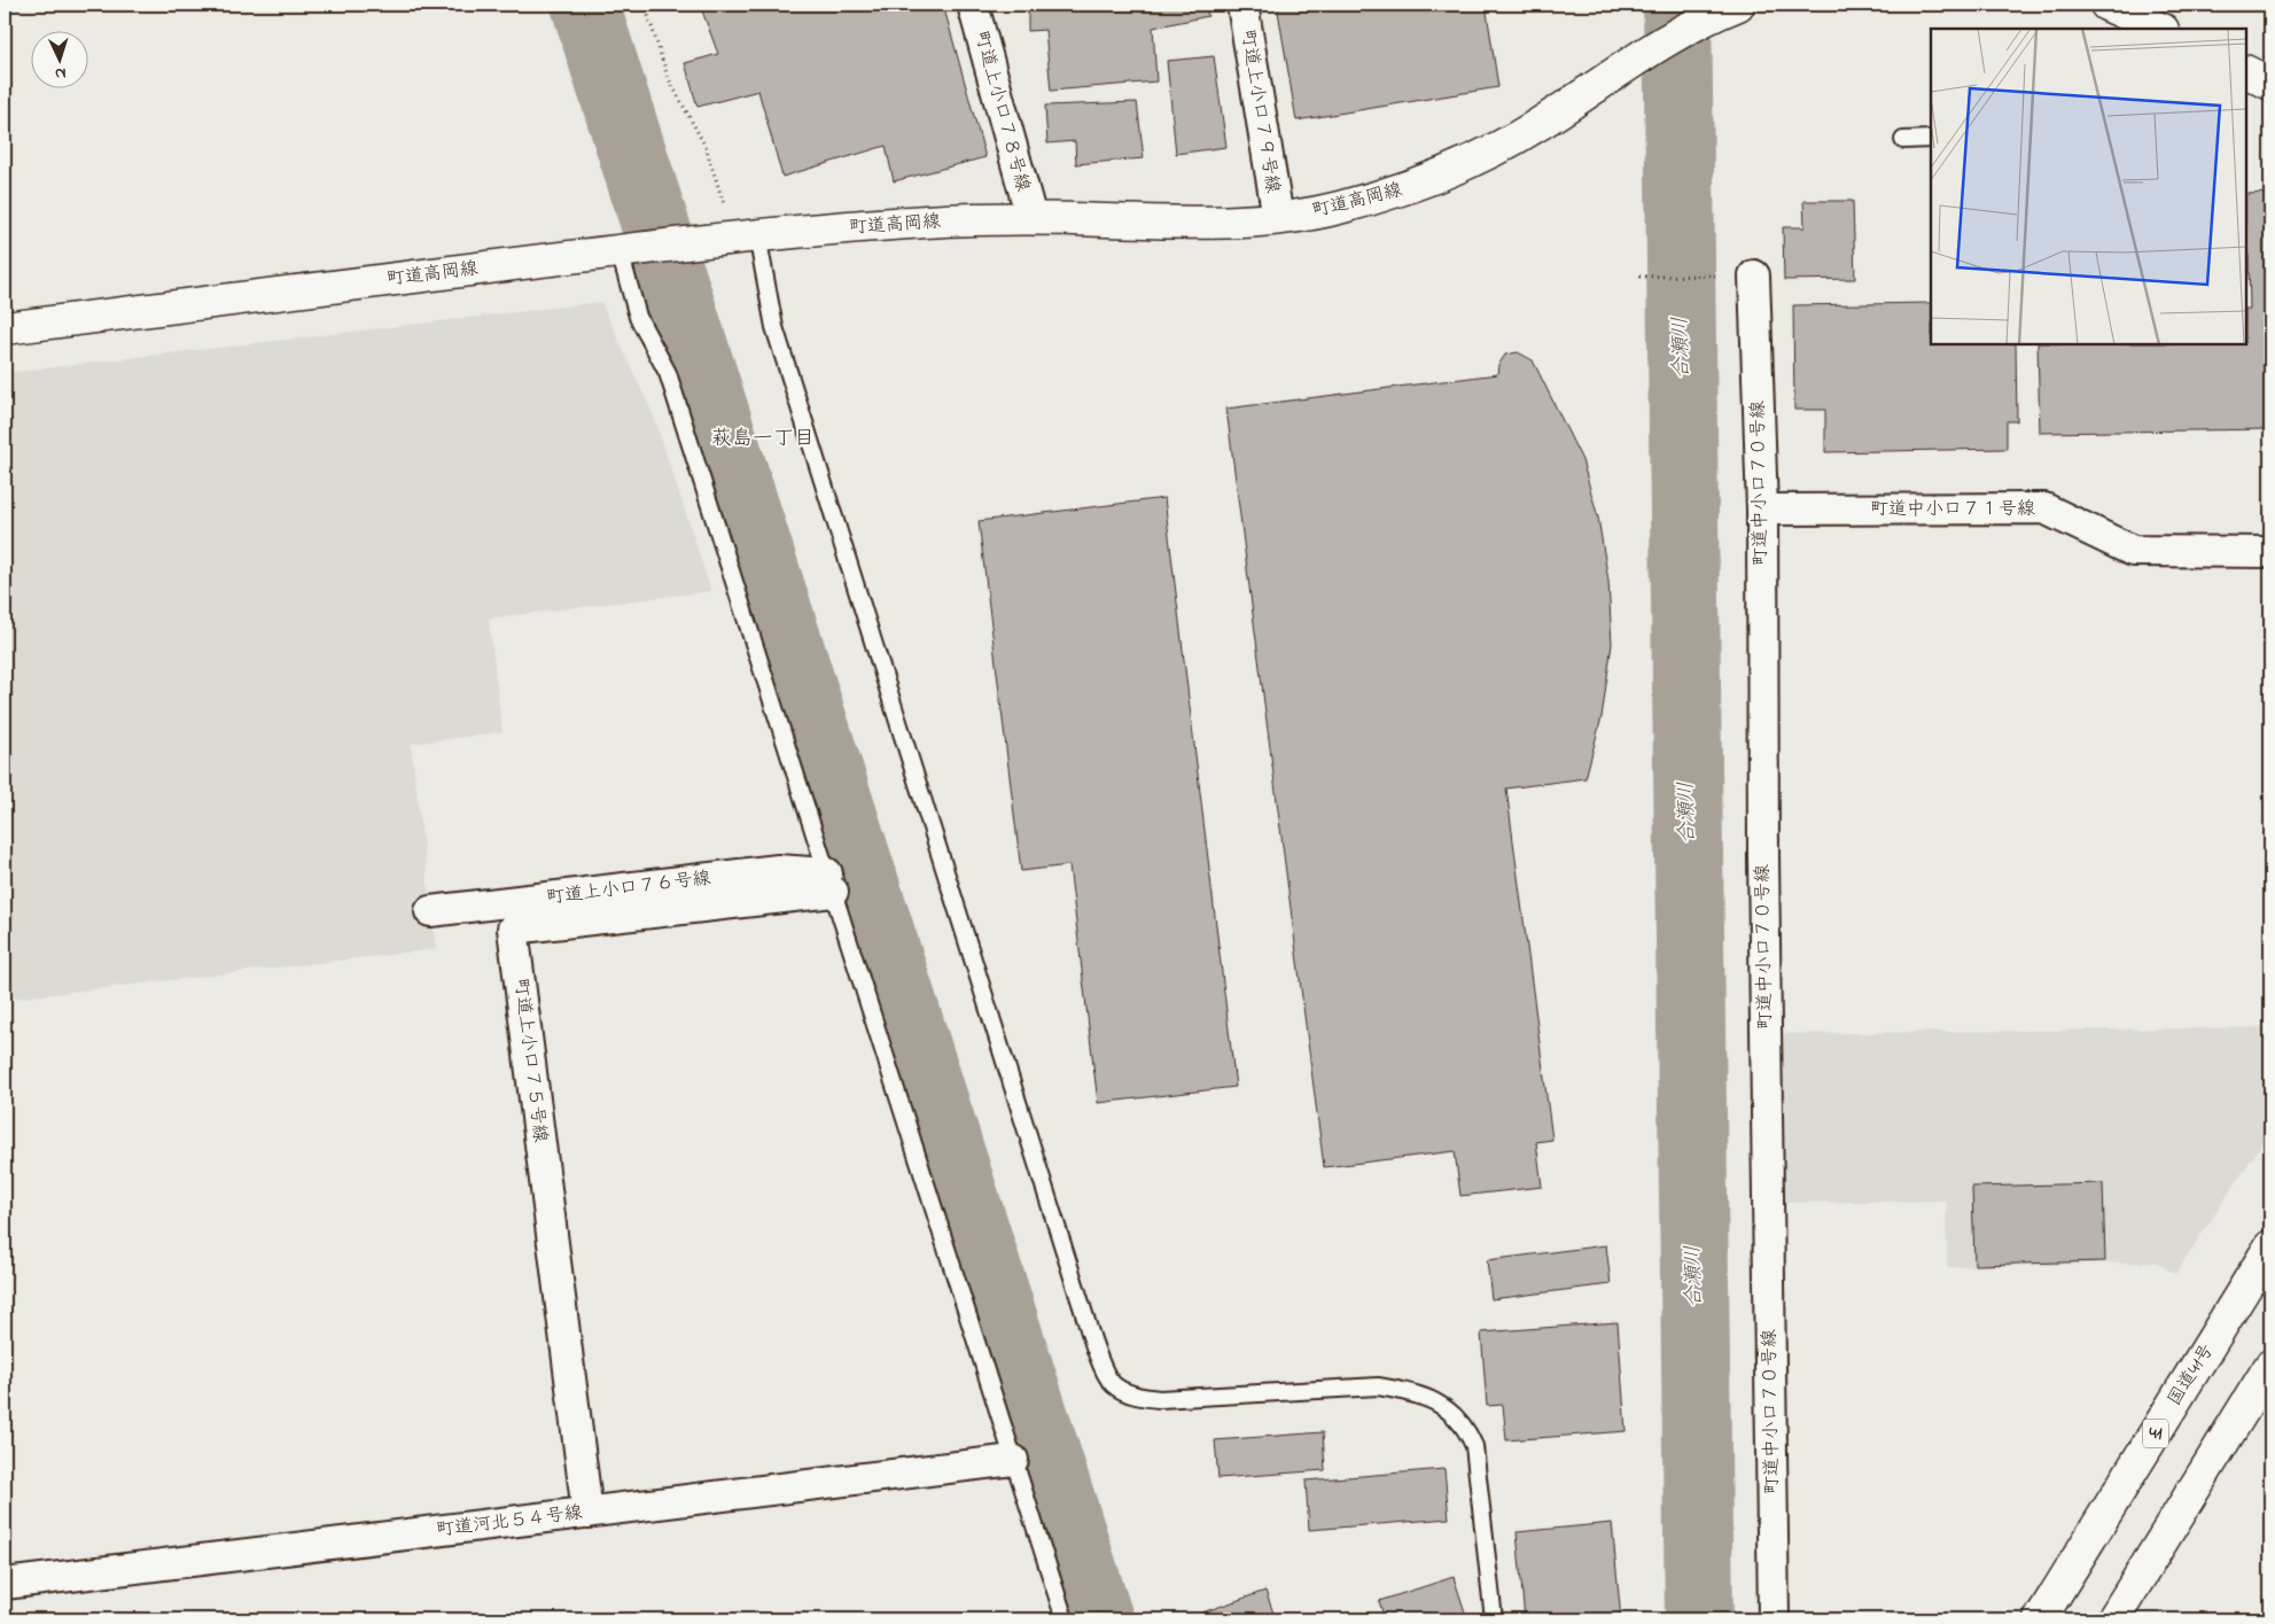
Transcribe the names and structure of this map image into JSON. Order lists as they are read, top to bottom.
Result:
{
  "streets": {
    "main road": ["町道高岡線", "国道41号", "41"],
    "street": [
      "町道上小口７８号線",
      "町道上小口７９号線",
      "町道中小口７０号線",
      "町道中小口７１号線",
      "町道上小口７６号線",
      "町道上小口７５号線",
      "町道河北５４号線"
    ]
  },
  "crossings": [
    ["町道上小口７８号線", "町道高岡線"],
    ["町道上小口７９号線", "町道高岡線"],
    ["町道中小口７０号線", "町道中小口７１号線"],
    ["町道上小口７６号線", "町道上小口７５号線"],
    ["町道上小口７５号線", "町道河北５４号線"]
  ],
  "districts": ["萩島一丁目"],
  "water": ["合瀬川"],
  "north": "bottom"
}
